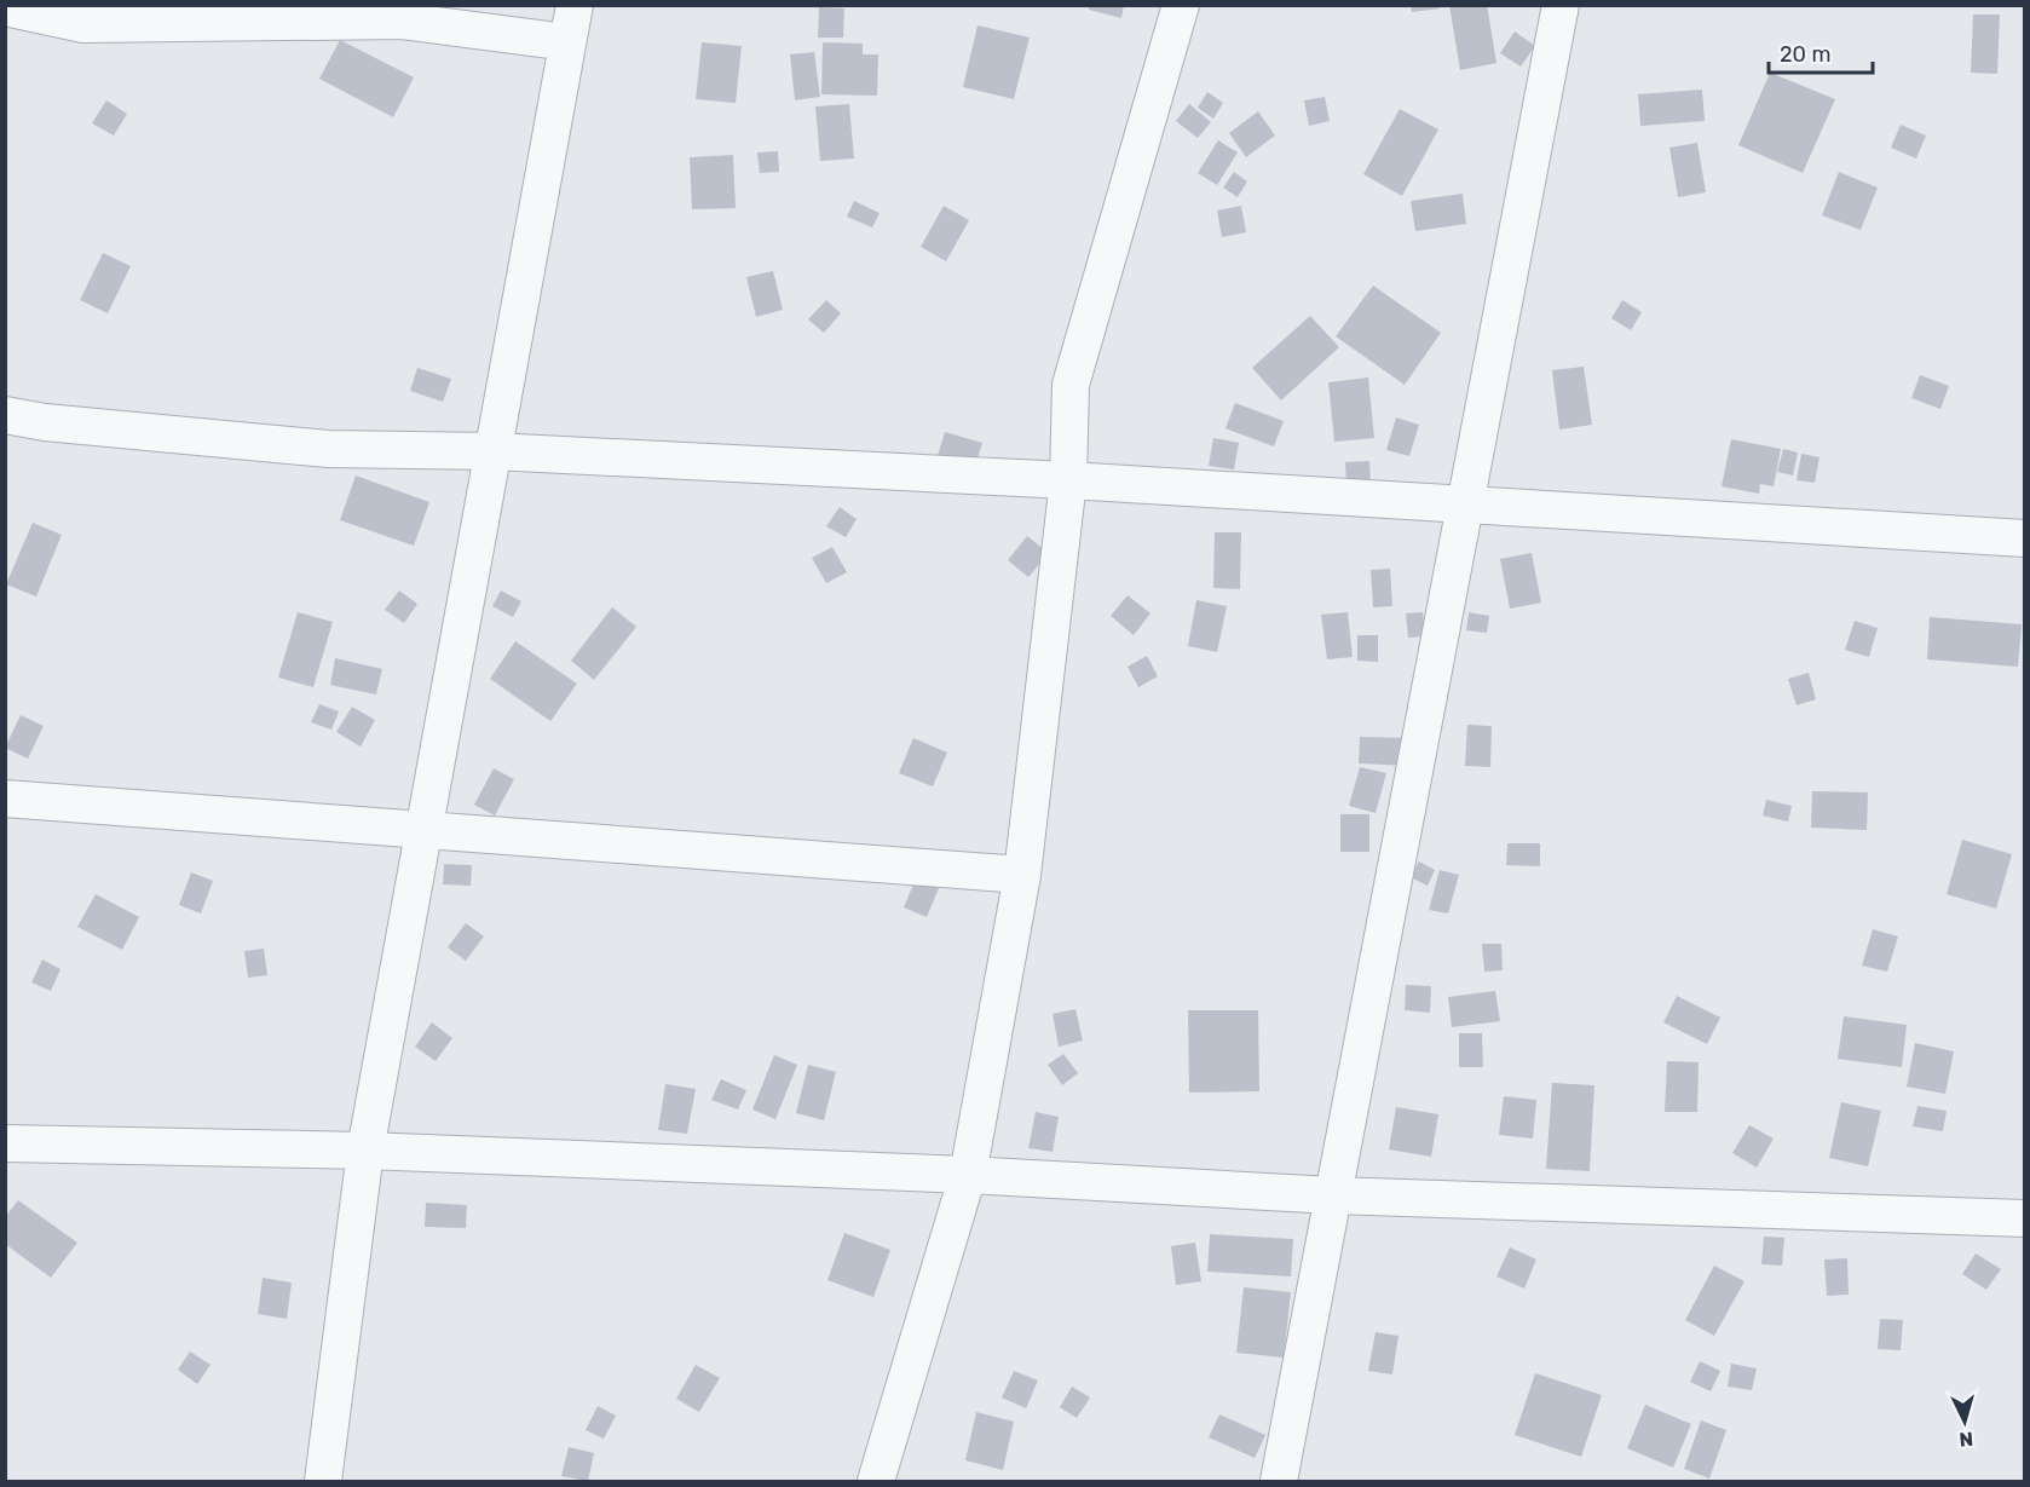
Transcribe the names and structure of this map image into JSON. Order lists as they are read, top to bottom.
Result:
{
  "scale_bar": "20 m",
  "north": "bottom"
}
